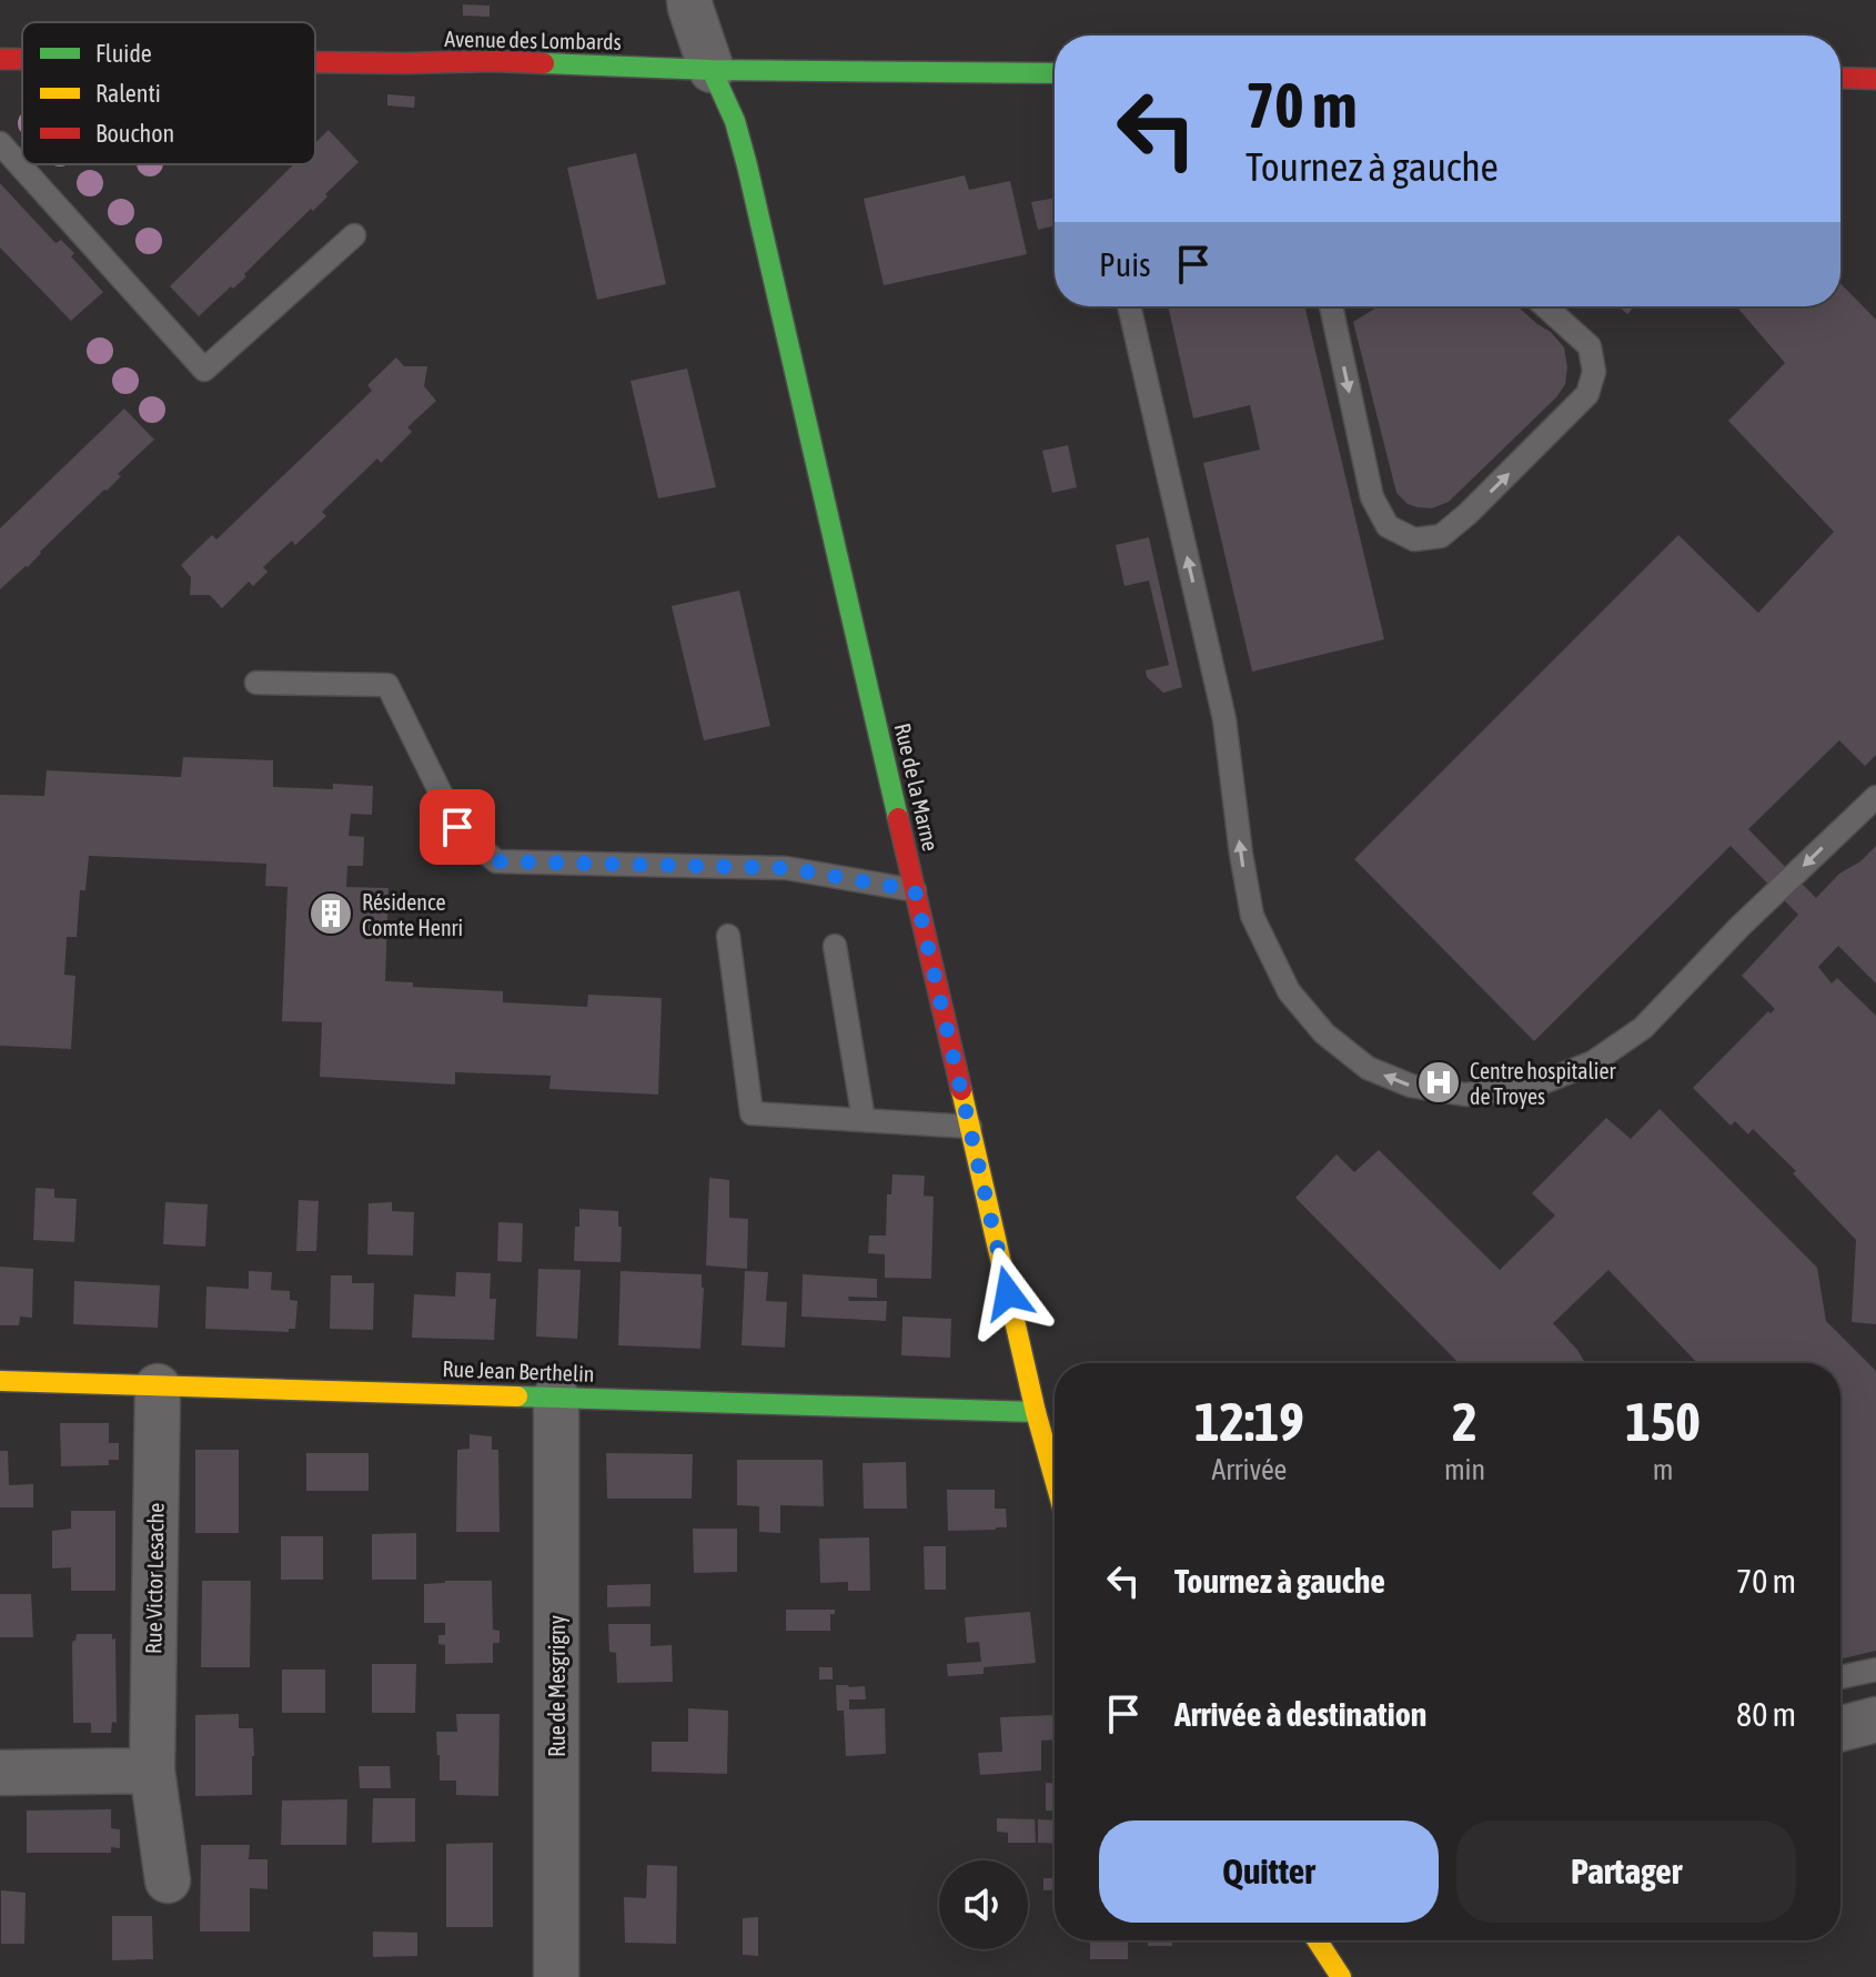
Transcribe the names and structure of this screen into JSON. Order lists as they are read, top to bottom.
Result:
{
  "streets": {
    "street": [
      "Avenue des Lombards",
      "Rue de la Marne",
      "Rue Jean Berthelin",
      "Rue Victor Lesache",
      "Rue de Mesgrigny"
    ]
  },
  "crossings": [
    ["Avenue des Lombards", "Rue de la Marne"],
    ["Rue de la Marne", "Rue Jean Berthelin"],
    ["Rue Jean Berthelin", "Rue Victor Lesache"],
    ["Rue Jean Berthelin", "Rue de Mesgrigny"]
  ],
  "places": {
    "building": ["Résidence Comte Henri"],
    "hospital": ["Centre hospitalier de Troyes"]
  },
  "legend": ["Fluide", "Ralenti", "Bouchon"],
  "page": {
    "turn": ["70 m", "Tournez à gauche"],
    "then": "Puis",
    "eta": [
      "12:19",
      "Arrivée",
      "2",
      "min",
      "150",
      "m"
    ],
    "list": [
      {
        "name": "Tournez à gauche",
        "value": "70 m"
      },
      {
        "name": "Arrivée à destination",
        "value": "80 m"
      }
    ],
    "buttons": ["Quitter", "Partager"]
  }
}
